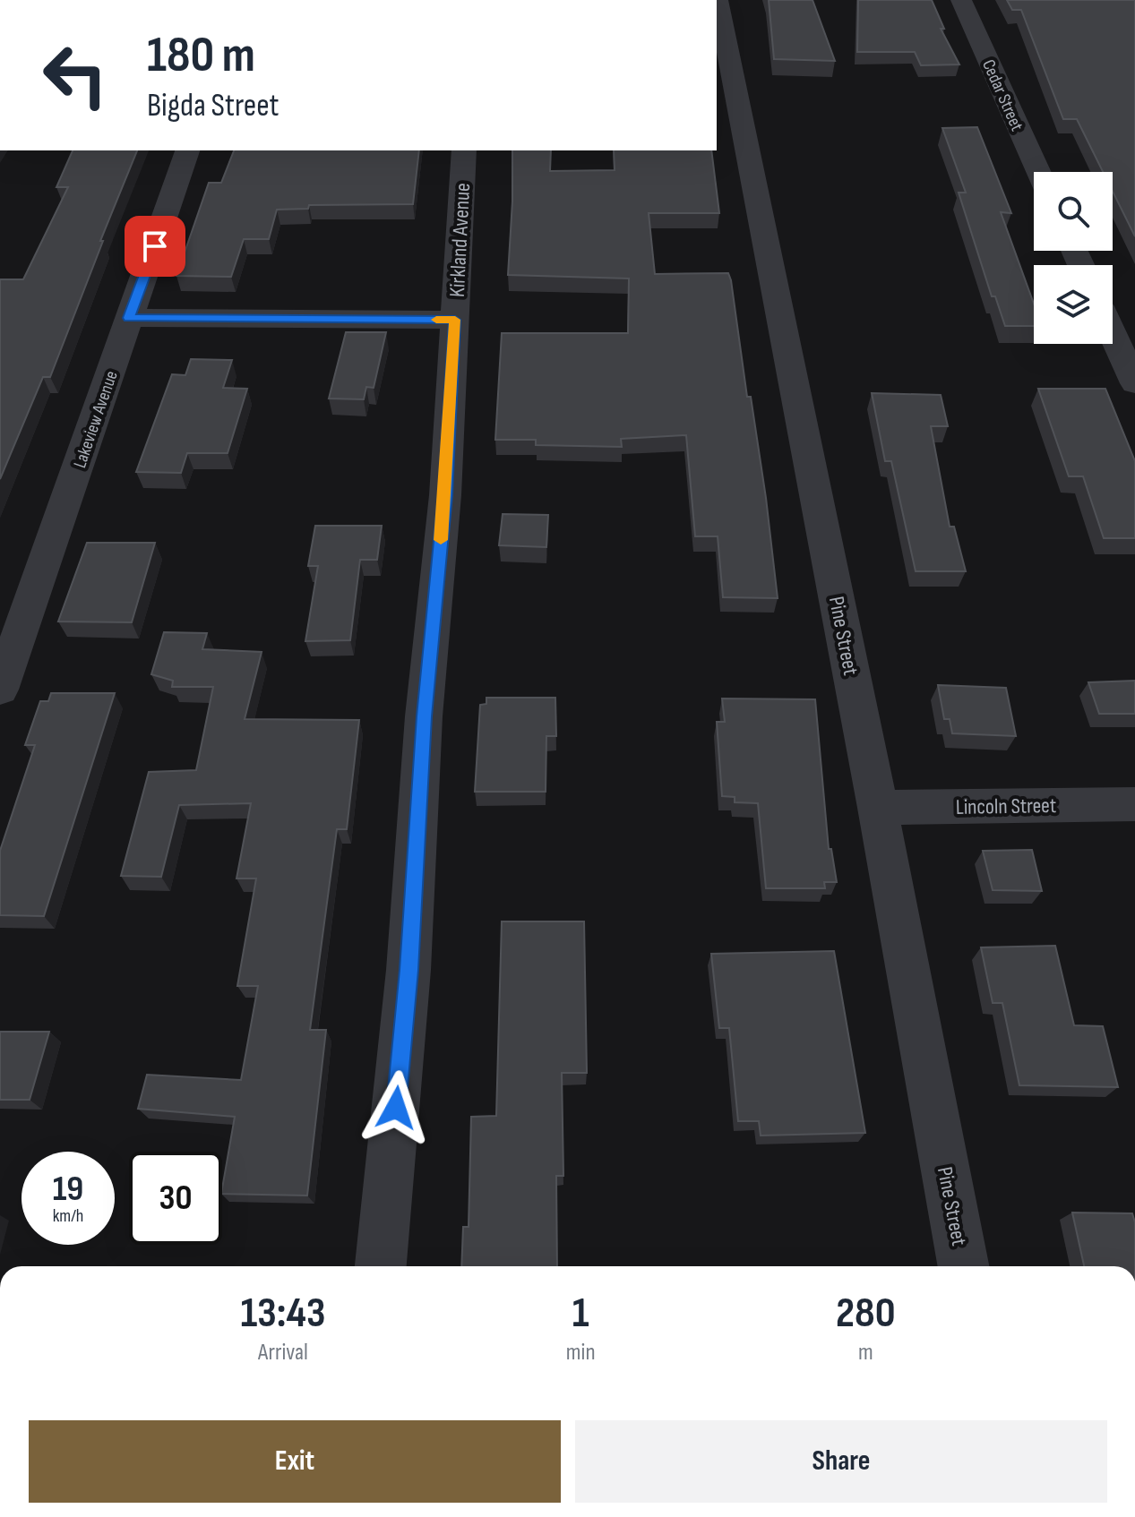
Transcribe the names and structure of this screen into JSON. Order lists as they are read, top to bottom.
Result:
{
  "streets": {
    "street": [
      "Cedar Street",
      "Kirkland Avenue",
      "Lakeview Avenue",
      "Pine Street",
      "Lincoln Street"
    ]
  },
  "crossings": [
    ["Pine Street", "Lincoln Street"]
  ],
  "page": {
    "turn": ["180 m", "Bigda Street"],
    "speed": "19 km/h",
    "limit": "30",
    "eta": [
      "13:43",
      "Arrival",
      "1",
      "min",
      "280",
      "m"
    ],
    "buttons": ["Exit", "Share"]
  }
}
